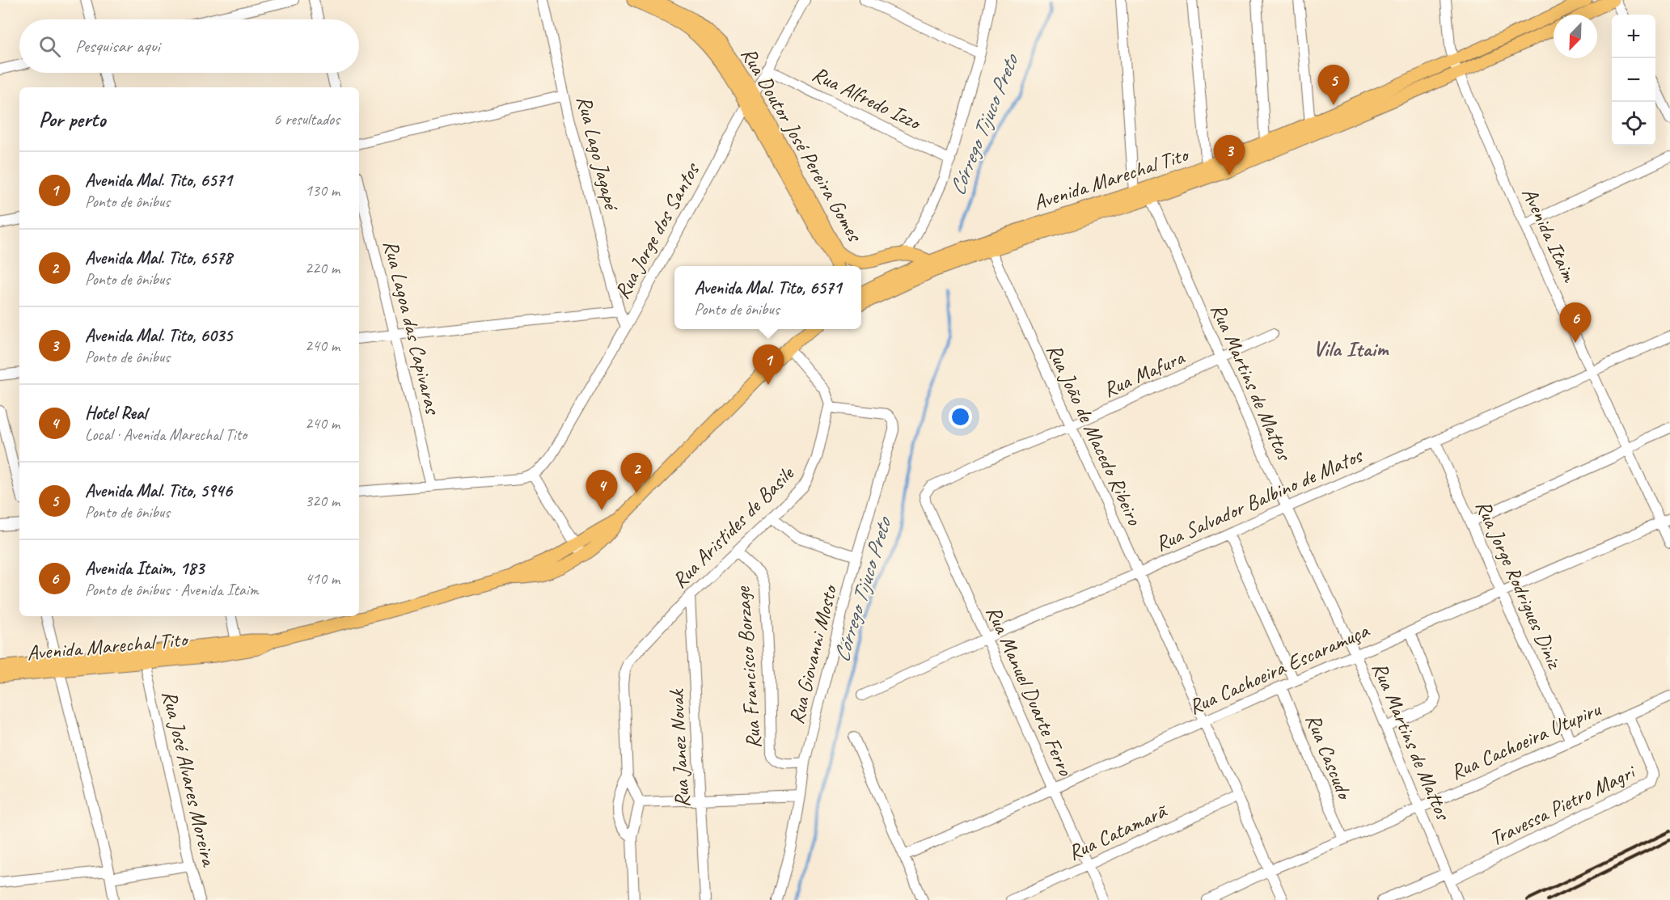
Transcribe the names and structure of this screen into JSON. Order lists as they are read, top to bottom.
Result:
{
  "streets": {
    "main road": ["Rua Doutor José Pereira Gomes", "Avenida Marechal Tito"],
    "street": [
      "Rua Alfredo Izzo",
      "Rua Lago Jagapé",
      "Rua Jorge dos Santos",
      "Avenida Itaim",
      "Rua Lagoa das Capivaras",
      "Rua Mafura",
      "Rua Martins de Mattos",
      "Rua João de Macedo Ribeiro",
      "Rua Salvador Balbino de Matos",
      "Rua Aristides de Basile",
      "Rua Jorge Rodrigues Diniz",
      "Rua Giovanni Mosto",
      "Rua Francisco Borzage",
      "Rua Cachoeira Escaramuça",
      "Rua Manuel Duarte Ferro",
      "Rua Cachoeira Utupiru",
      "Rua Janez Novak",
      "Rua Cascudo",
      "Rua José Alvares Moreira",
      "Travessa Pietro Magri",
      "Rua Catamarã"
    ]
  },
  "crossings": [
    ["Rua Alfredo Izzo", "Rua Jorge dos Santos"],
    ["Rua Doutor José Pereira Gomes", "Avenida Marechal Tito"],
    ["Rua Doutor José Pereira Gomes", "Rua Jorge dos Santos"],
    ["Rua Lago Jagapé", "Rua Jorge dos Santos"],
    ["Avenida Marechal Tito", "Avenida Itaim"],
    ["Avenida Marechal Tito", "Rua Martins de Mattos"],
    ["Avenida Marechal Tito", "Rua João de Macedo Ribeiro"],
    ["Avenida Marechal Tito", "Rua José Alvares Moreira"],
    ["Avenida Itaim", "Rua Salvador Balbino de Matos"],
    ["Avenida Itaim", "Rua Cachoeira Escaramuça"],
    ["Rua Mafura", "Rua Martins de Mattos"],
    ["Rua Mafura", "Rua João de Macedo Ribeiro"],
    ["Rua Mafura", "Rua Manuel Duarte Ferro"],
    ["Rua Martins de Mattos", "Rua Salvador Balbino de Matos"],
    ["Rua Martins de Mattos", "Rua Cachoeira Escaramuça"],
    ["Rua Martins de Mattos", "Rua Cachoeira Utupiru"],
    ["Rua Martins de Mattos", "Travessa Pietro Magri"],
    ["Rua João de Macedo Ribeiro", "Rua Salvador Balbino de Matos"],
    ["Rua João de Macedo Ribeiro", "Rua Cachoeira Escaramuça"],
    ["Rua João de Macedo Ribeiro", "Rua Cachoeira Utupiru"],
    ["Rua João de Macedo Ribeiro", "Rua Catamarã"],
    ["Rua Salvador Balbino de Matos", "Rua Jorge Rodrigues Diniz"],
    ["Rua Salvador Balbino de Matos", "Rua Manuel Duarte Ferro"],
    ["Rua Aristides de Basile", "Rua Giovanni Mosto"],
    ["Rua Aristides de Basile", "Rua Francisco Borzage"],
    ["Rua Aristides de Basile", "Rua Janez Novak"],
    ["Rua Jorge Rodrigues Diniz", "Rua Cachoeira Escaramuça"],
    ["Rua Jorge Rodrigues Diniz", "Rua Cachoeira Utupiru"],
    ["Rua Giovanni Mosto", "Rua Francisco Borzage"],
    ["Rua Cachoeira Escaramuça", "Rua Manuel Duarte Ferro"],
    ["Rua Cachoeira Escaramuça", "Rua Cascudo"],
    ["Rua Manuel Duarte Ferro", "Rua Catamarã"],
    ["Rua Cachoeira Utupiru", "Rua Cascudo"],
    ["Rua Cachoeira Utupiru", "Travessa Pietro Magri"]
  ],
  "districts": ["Vila Itaim"],
  "water": ["Córrego Tijuco Preto"],
  "north": "bottom left",
  "page": {
    "map_buttons": ["+", "−"],
    "search": "Pesquisar aqui",
    "pins": [
      "5",
      "3",
      "6",
      "1",
      "2",
      "4"
    ],
    "heading": ["Por perto", "6 resultados"],
    "list": [
      {
        "mark": "1",
        "name": "Avenida Mal. Tito, 6571",
        "note": "Ponto de ônibus",
        "value": "130 m"
      },
      {
        "mark": "2",
        "name": "Avenida Mal. Tito, 6578",
        "note": "Ponto de ônibus",
        "value": "220 m"
      },
      {
        "mark": "3",
        "name": "Avenida Mal. Tito, 6035",
        "note": "Ponto de ônibus",
        "value": "240 m"
      },
      {
        "mark": "4",
        "name": "Hotel Real",
        "note": "Local · Avenida Marechal Tito",
        "value": "240 m"
      },
      {
        "mark": "5",
        "name": "Avenida Mal. Tito, 5946",
        "note": "Ponto de ônibus",
        "value": "320 m"
      },
      {
        "mark": "6",
        "name": "Avenida Itaim, 183",
        "note": "Ponto de ônibus · Avenida Itaim",
        "value": "410 m"
      }
    ],
    "popup": ["Avenida Mal. Tito, 6571", "Ponto de ônibus"]
  }
}
